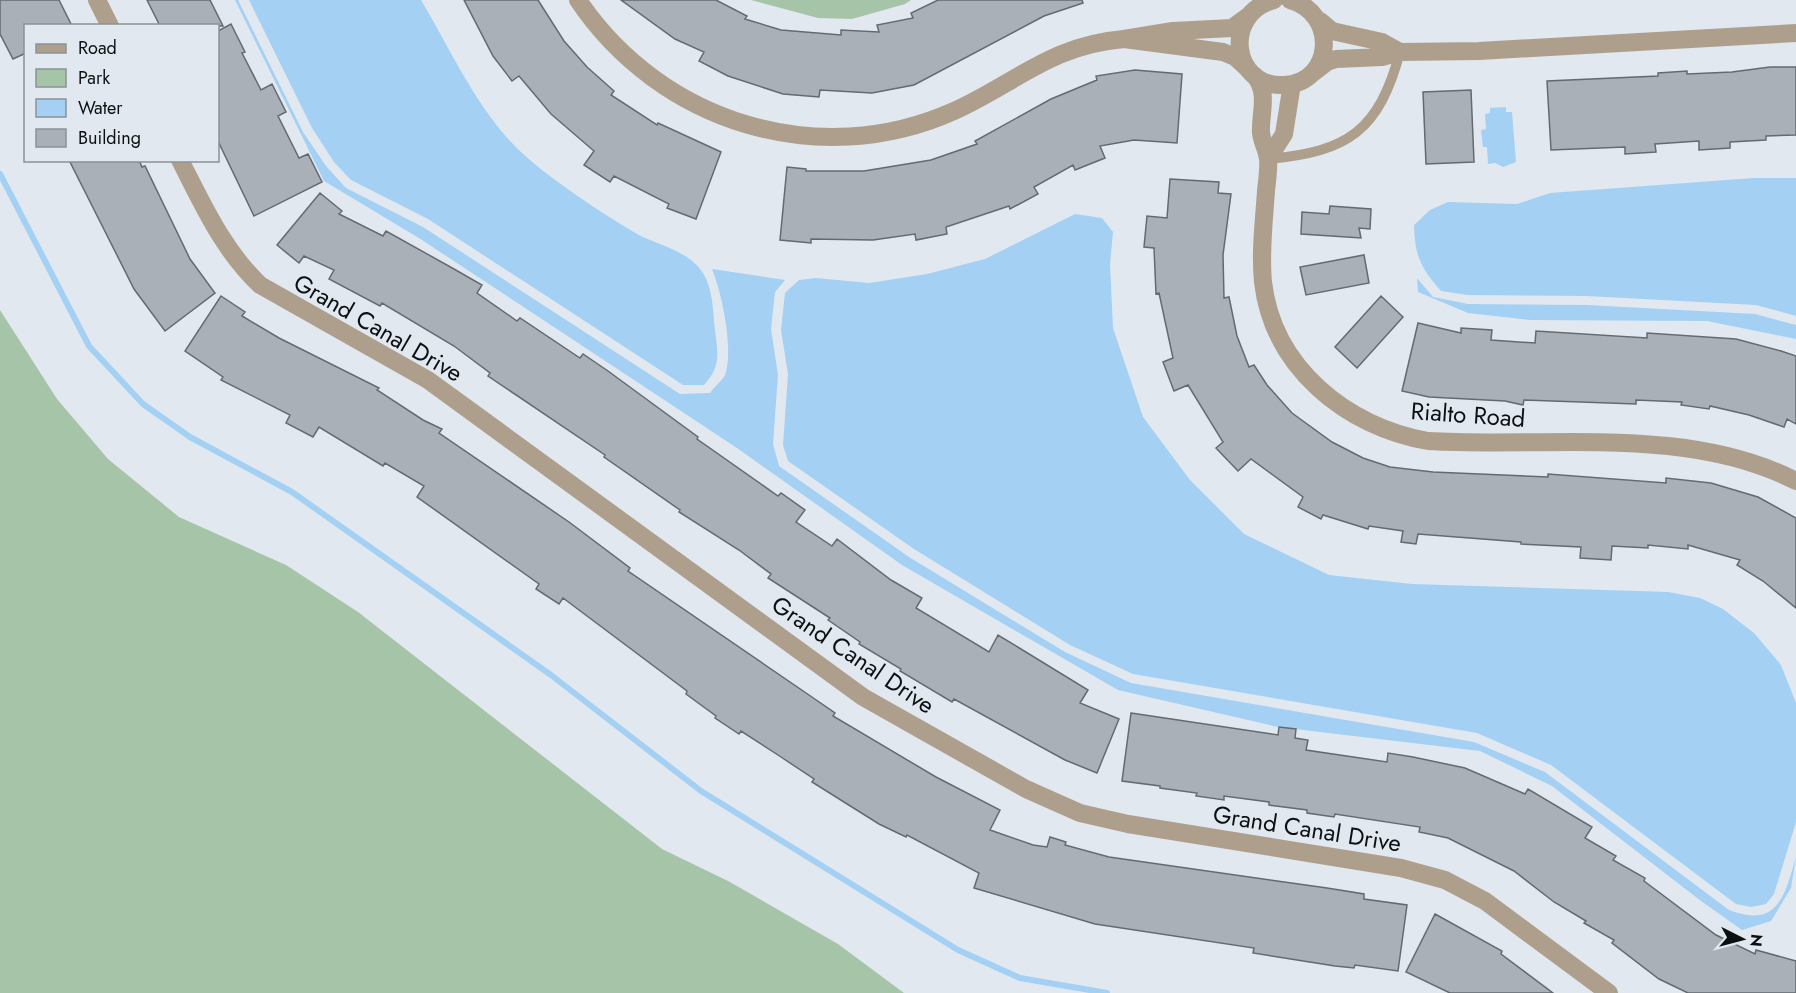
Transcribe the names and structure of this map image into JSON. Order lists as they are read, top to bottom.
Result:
{
  "streets": {
    "street": ["Grand Canal Drive", "Rialto Road"]
  },
  "legend": [
    "Road",
    "Park",
    "Water",
    "Building"
  ],
  "north": "right"
}
